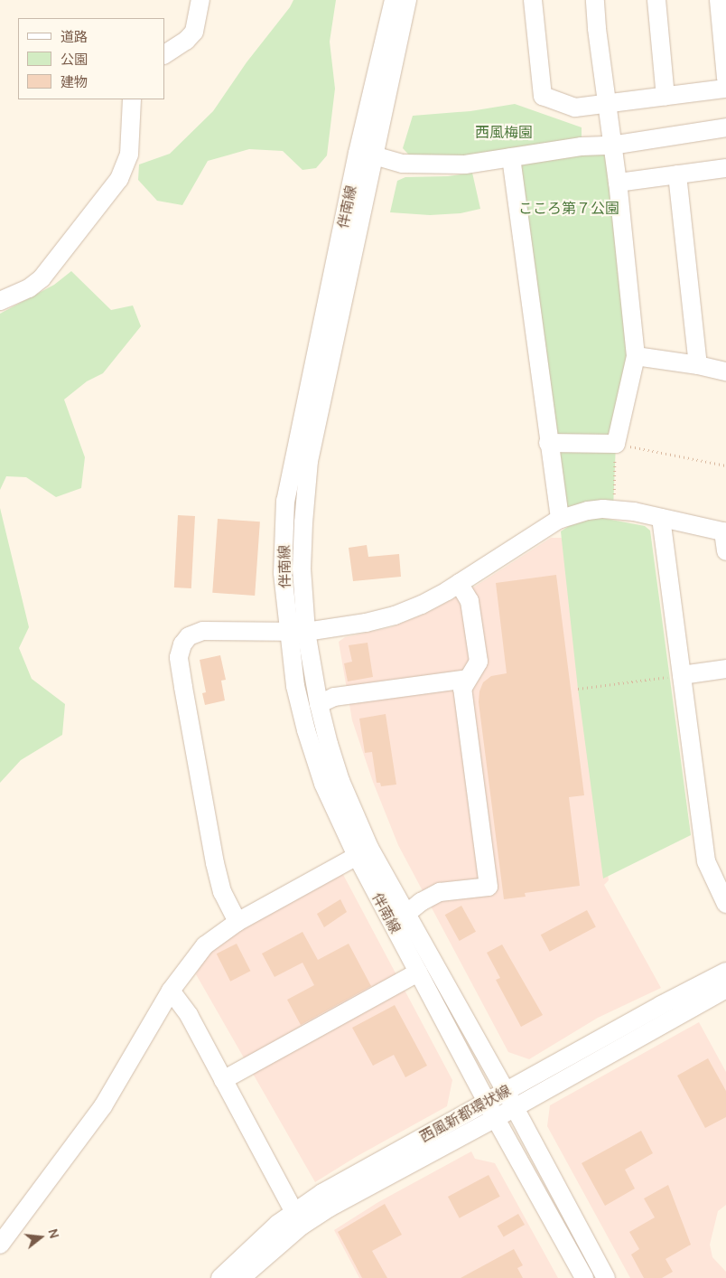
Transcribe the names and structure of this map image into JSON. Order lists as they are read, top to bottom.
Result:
{
  "streets": {
    "street": ["伴南線", "西風新都環状線"]
  },
  "crossings": [
    ["伴南線", "西風新都環状線"]
  ],
  "parks": ["西風梅園", "こころ第７公園"],
  "legend": ["道路", "公園", "建物"],
  "north": "right"
}
